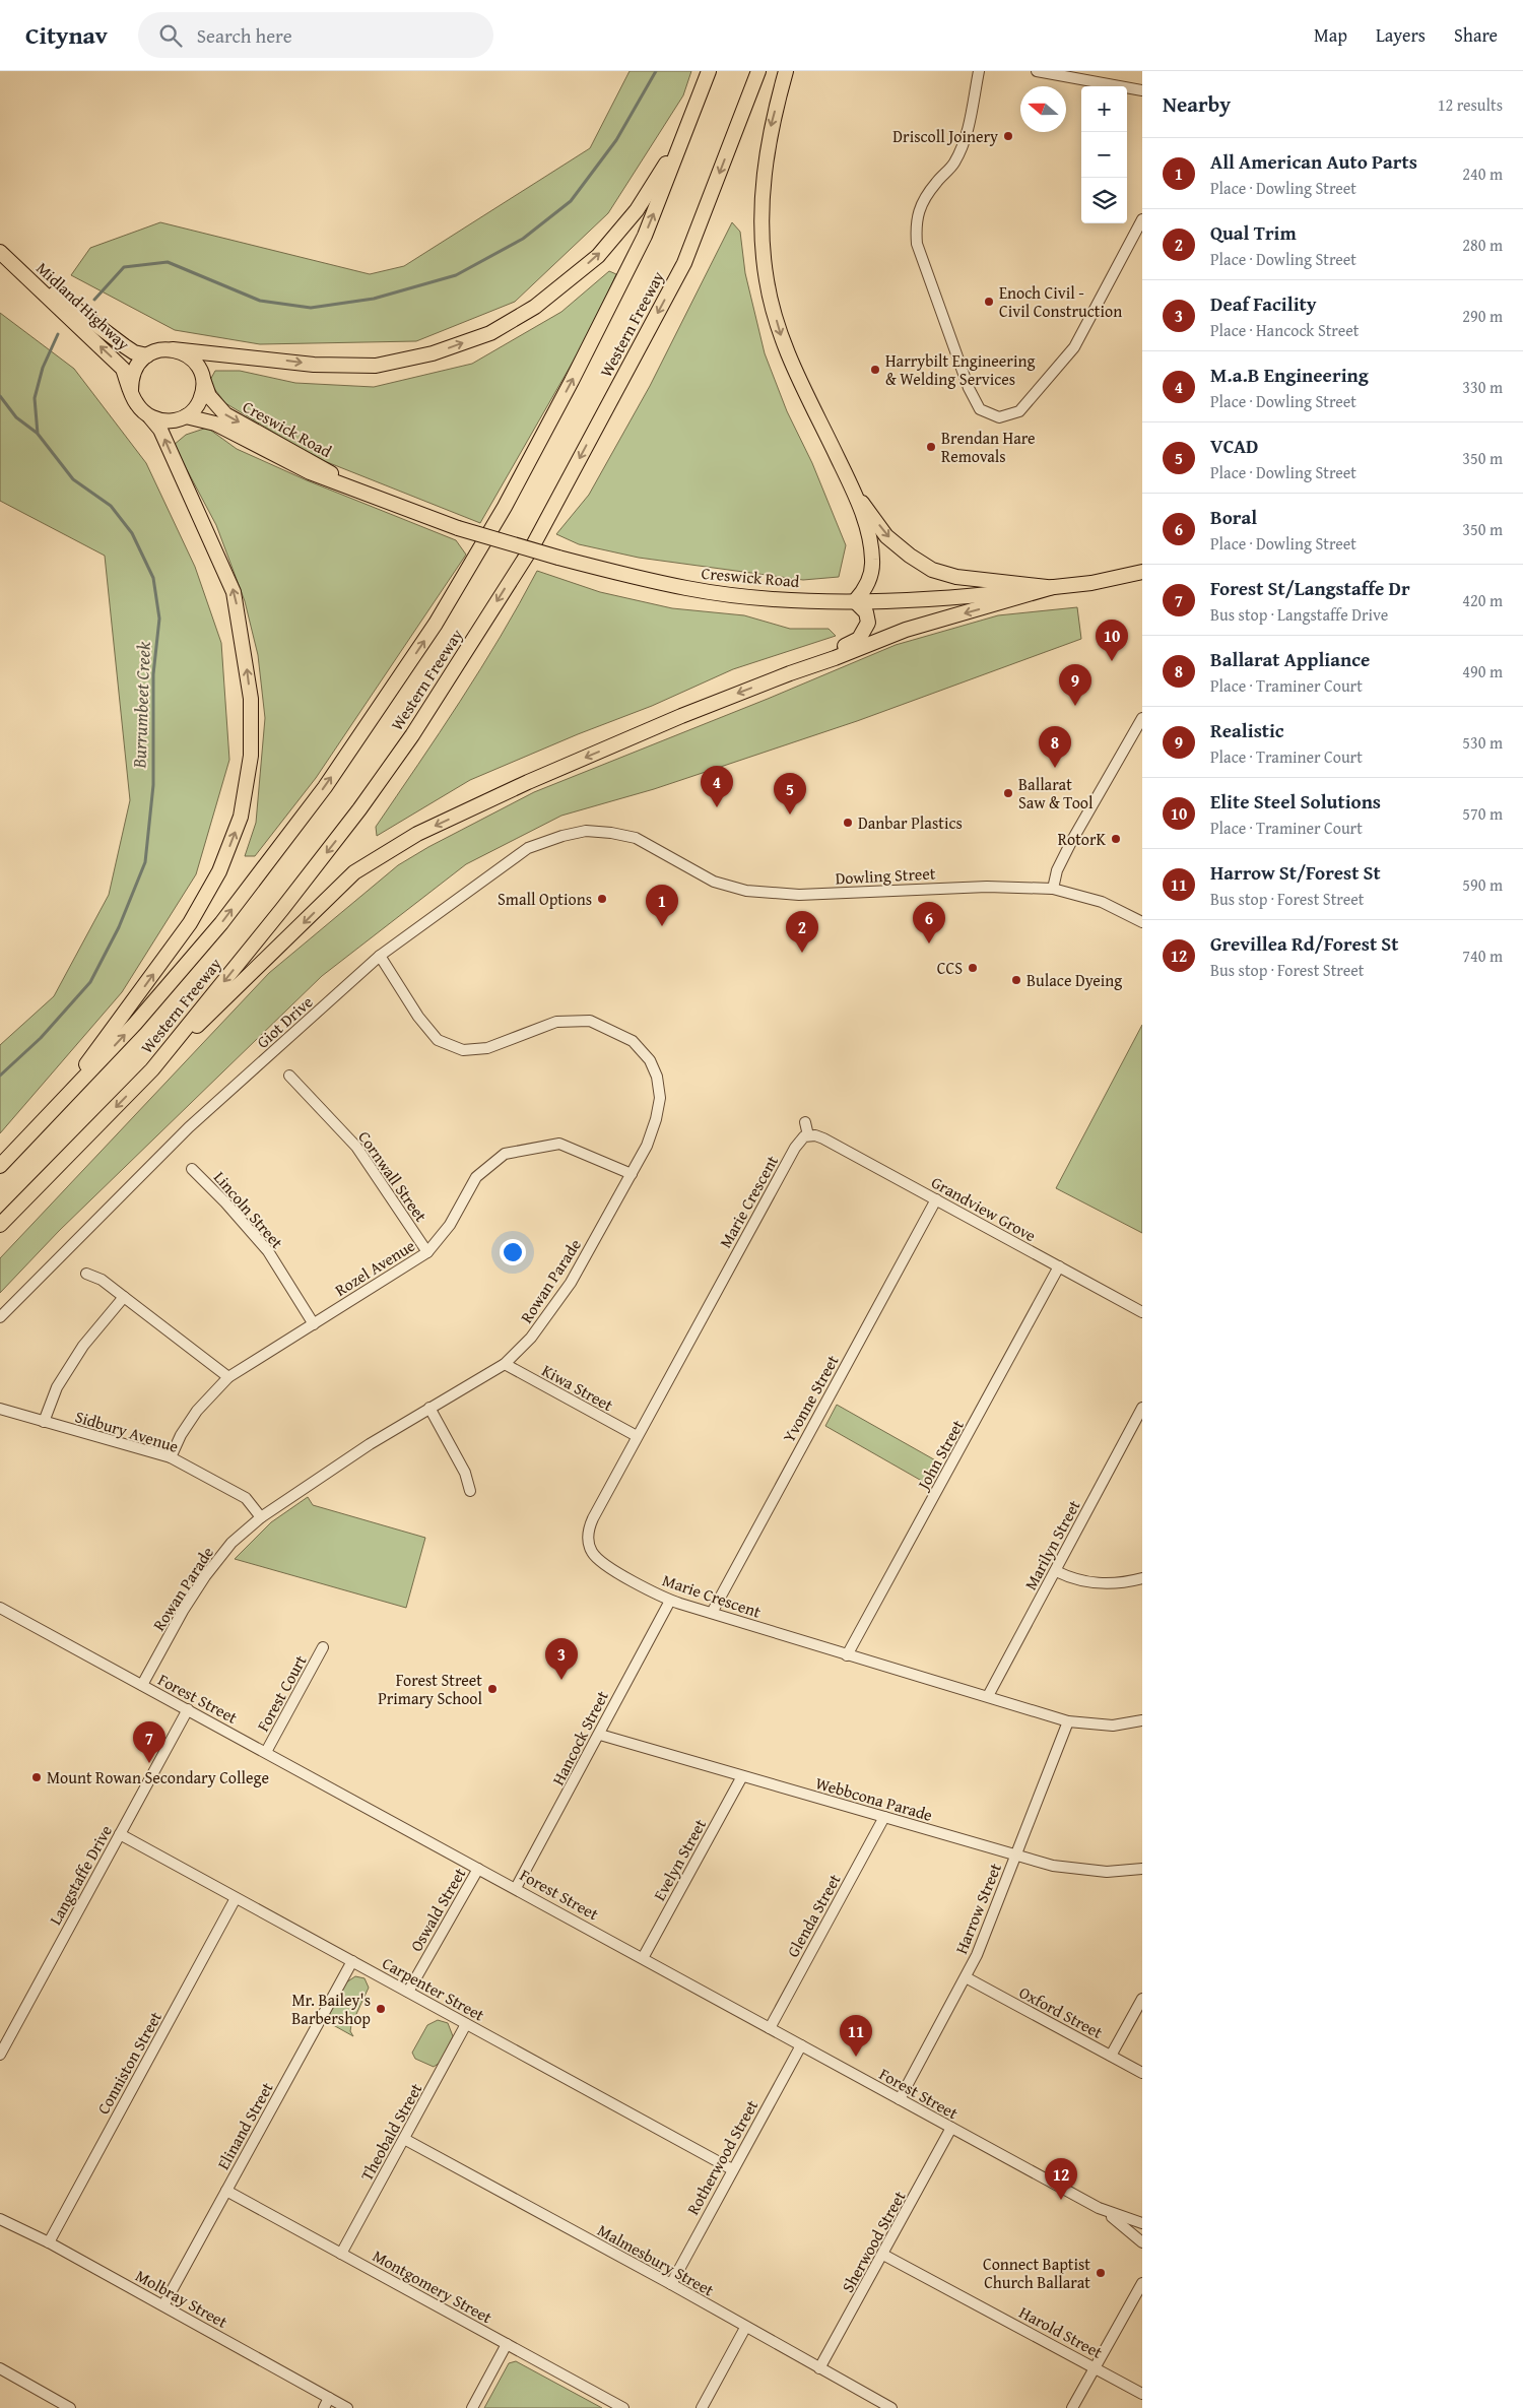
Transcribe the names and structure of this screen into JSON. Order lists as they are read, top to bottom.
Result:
{
  "streets": {
    "highway": ["Midland Highway", "Western Freeway", "Creswick Road"],
    "street": [
      "Dowling Street",
      "Giot Drive",
      "Cornwall Street",
      "Marie Crescent",
      "Grandview Grove",
      "Lincoln Street",
      "Rozel Avenue",
      "Rowan Parade",
      "Kiwa Street",
      "Yvonne Street",
      "Sidbury Avenue",
      "John Street",
      "Marilyn Street",
      "Forest Court",
      "Forest Street",
      "Hancock Street",
      "Webbcona Parade",
      "Evelyn Street",
      "Langstaffe Drive",
      "Harrow Street",
      "Oswald Street",
      "Glenda Street",
      "Carpenter Street",
      "Oxford Street",
      "Conniston Street",
      "Elinand Street",
      "Theobald Street",
      "Rotherwood Street",
      "Sherwood Street",
      "Malmesbury Street",
      "Montgomery Street",
      "Molbray Street",
      "Harold Street"
    ]
  },
  "crossings": [
    ["Midland Highway", "Western Freeway"],
    ["Midland Highway", "Creswick Road"],
    ["Dowling Street", "Giot Drive"],
    ["Giot Drive", "Rowan Parade"],
    ["Cornwall Street", "Rozel Avenue"],
    ["Marie Crescent", "Grandview Grove"],
    ["Marie Crescent", "Kiwa Street"],
    ["Marie Crescent", "Yvonne Street"],
    ["Marie Crescent", "John Street"],
    ["Marie Crescent", "Marilyn Street"],
    ["Marie Crescent", "Hancock Street"],
    ["Marie Crescent", "Harrow Street"],
    ["Grandview Grove", "Yvonne Street"],
    ["Grandview Grove", "John Street"],
    ["Lincoln Street", "Rozel Avenue"],
    ["Rozel Avenue", "Rowan Parade"],
    ["Rozel Avenue", "Sidbury Avenue"],
    ["Rowan Parade", "Kiwa Street"],
    ["Rowan Parade", "Sidbury Avenue"],
    ["Rowan Parade", "Forest Street"],
    ["Forest Court", "Forest Street"],
    ["Forest Street", "Hancock Street"],
    ["Forest Street", "Evelyn Street"],
    ["Forest Street", "Langstaffe Drive"],
    ["Forest Street", "Harrow Street"],
    ["Forest Street", "Oswald Street"],
    ["Forest Street", "Glenda Street"],
    ["Forest Street", "Rotherwood Street"],
    ["Forest Street", "Sherwood Street"],
    ["Hancock Street", "Webbcona Parade"],
    ["Webbcona Parade", "Evelyn Street"],
    ["Webbcona Parade", "Harrow Street"],
    ["Webbcona Parade", "Glenda Street"],
    ["Langstaffe Drive", "Carpenter Street"],
    ["Harrow Street", "Oxford Street"],
    ["Oswald Street", "Carpenter Street"],
    ["Carpenter Street", "Conniston Street"],
    ["Carpenter Street", "Elinand Street"],
    ["Carpenter Street", "Theobald Street"],
    ["Carpenter Street", "Rotherwood Street"],
    ["Conniston Street", "Molbray Street"],
    ["Elinand Street", "Montgomery Street"],
    ["Elinand Street", "Molbray Street"],
    ["Theobald Street", "Malmesbury Street"],
    ["Theobald Street", "Montgomery Street"],
    ["Rotherwood Street", "Malmesbury Street"],
    ["Sherwood Street", "Malmesbury Street"],
    ["Sherwood Street", "Harold Street"]
  ],
  "water": ["Burrumbeet Creek"],
  "places": [
    "Driscoll Joinery",
    "Enoch Civil - Civil Construction",
    "Harrybilt Engineering & Welding Services",
    "Brendan Hare Removals",
    "Ballarat Saw & Tool",
    "Danbar Plastics",
    "RotorK",
    "Small Options",
    "CCS",
    "Bulace Dyeing",
    "Forest Street Primary School",
    "Mount Rowan Secondary College",
    "Mr. Bailey's Barbershop",
    "Connect Baptist Church Ballarat"
  ],
  "north": "left",
  "page": {
    "header": "Citynav",
    "search": "Search here",
    "nav": ["Map", "Layers", "Share"],
    "heading": ["Nearby", "12 results"],
    "map_buttons": ["+", "−"],
    "list": [
      {
        "mark": "1",
        "name": "All American Auto Parts",
        "note": "Place · Dowling Street",
        "value": "240 m"
      },
      {
        "mark": "2",
        "name": "Qual Trim",
        "note": "Place · Dowling Street",
        "value": "280 m"
      },
      {
        "mark": "3",
        "name": "Deaf Facility",
        "note": "Place · Hancock Street",
        "value": "290 m"
      },
      {
        "mark": "4",
        "name": "M.a.B Engineering",
        "note": "Place · Dowling Street",
        "value": "330 m"
      },
      {
        "mark": "5",
        "name": "VCAD",
        "note": "Place · Dowling Street",
        "value": "350 m"
      },
      {
        "mark": "6",
        "name": "Boral",
        "note": "Place · Dowling Street",
        "value": "350 m"
      },
      {
        "mark": "7",
        "name": "Forest St/Langstaffe Dr",
        "note": "Bus stop · Langstaffe Drive",
        "value": "420 m"
      },
      {
        "mark": "8",
        "name": "Ballarat Appliance",
        "note": "Place · Traminer Court",
        "value": "490 m"
      },
      {
        "mark": "9",
        "name": "Realistic",
        "note": "Place · Traminer Court",
        "value": "530 m"
      },
      {
        "mark": "10",
        "name": "Elite Steel Solutions",
        "note": "Place · Traminer Court",
        "value": "570 m"
      },
      {
        "mark": "11",
        "name": "Harrow St/Forest St",
        "note": "Bus stop · Forest Street",
        "value": "590 m"
      },
      {
        "mark": "12",
        "name": "Grevillea Rd/Forest St",
        "note": "Bus stop · Forest Street",
        "value": "740 m"
      }
    ],
    "pins": [
      "10",
      "9",
      "8",
      "4",
      "5",
      "1",
      "6",
      "2",
      "3",
      "7",
      "11",
      "12"
    ]
  }
}
